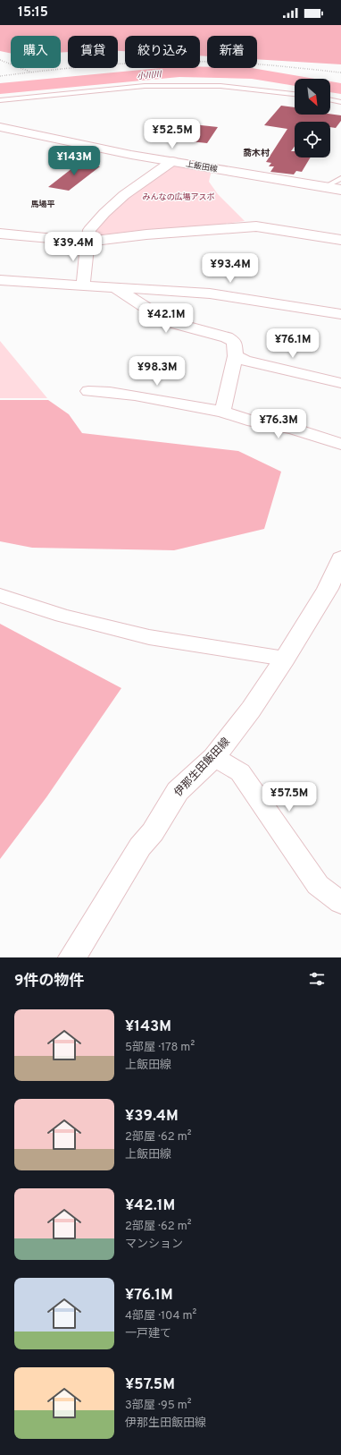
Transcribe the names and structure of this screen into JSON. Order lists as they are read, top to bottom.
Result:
{
  "streets": {
    "main road": ["上飯田線", "伊那生田飯田線"]
  },
  "districts": ["喬木村", "馬場平"],
  "water": ["小川川"],
  "parks": ["みんなの広場アスボ"],
  "north": "bottom right",
  "page": {
    "status": "15:15",
    "chip": [
      "購入",
      "賃貸",
      "絞り込み",
      "新着"
    ],
    "price": [
      "¥52.5M",
      "¥143M",
      "¥39.4M",
      "¥93.4M",
      "¥42.1M",
      "¥76.1M",
      "¥98.3M",
      "¥76.3M",
      "¥57.5M"
    ],
    "heading": "9件の物件",
    "list": [
      {
        "name": "¥143M",
        "note": "5部屋 · 178 m² · 上飯田線"
      },
      {
        "name": "¥39.4M",
        "note": "2部屋 · 62 m² · 上飯田線"
      },
      {
        "name": "¥42.1M",
        "note": "2部屋 · 62 m² · マンション"
      },
      {
        "name": "¥76.1M",
        "note": "4部屋 · 104 m² · 一戸建て"
      },
      {
        "name": "¥57.5M",
        "note": "3部屋 · 95 m² · 伊那生田飯田線"
      }
    ]
  }
}
